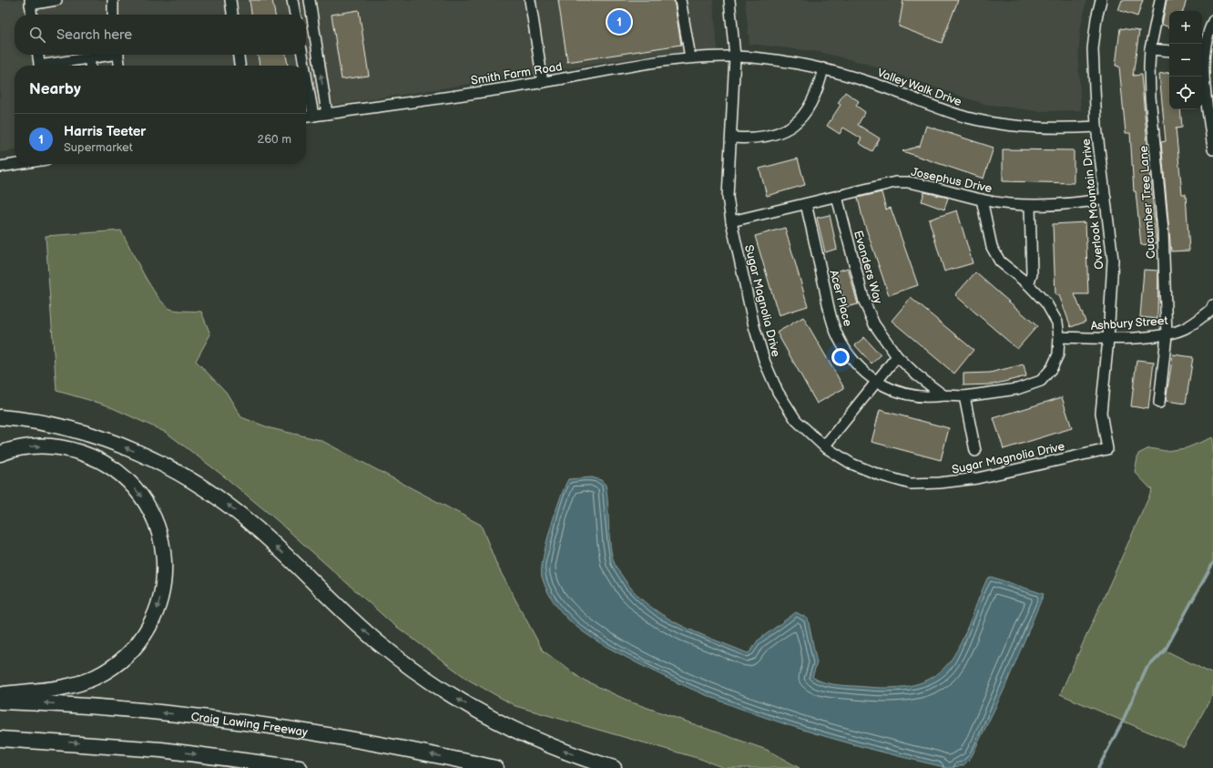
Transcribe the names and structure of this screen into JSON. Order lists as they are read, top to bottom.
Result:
{
  "streets": {
    "highway": ["Craig Lawing Freeway"],
    "street": [
      "Smith Farm Road",
      "Valley Walk Drive",
      "Josephus Drive",
      "Cucumber Tree Lane",
      "Overlook Mountain Drive",
      "Evanders Way",
      "Acer Place",
      "Sugar Magnolia Drive",
      "Ashbury Street"
    ]
  },
  "crossings": [
    ["Smith Farm Road", "Valley Walk Drive"],
    ["Smith Farm Road", "Sugar Magnolia Drive"],
    ["Valley Walk Drive", "Overlook Mountain Drive"],
    ["Valley Walk Drive", "Sugar Magnolia Drive"],
    ["Josephus Drive", "Overlook Mountain Drive"],
    ["Josephus Drive", "Evanders Way"],
    ["Josephus Drive", "Acer Place"],
    ["Josephus Drive", "Sugar Magnolia Drive"],
    ["Cucumber Tree Lane", "Ashbury Street"],
    ["Overlook Mountain Drive", "Sugar Magnolia Drive"],
    ["Overlook Mountain Drive", "Ashbury Street"],
    ["Evanders Way", "Acer Place"]
  ],
  "page": {
    "pins": "1",
    "map_buttons": ["+", "−"],
    "search": "Search here",
    "heading": "Nearby",
    "list": [
      {
        "mark": "1",
        "name": "Harris Teeter",
        "note": "Supermarket",
        "value": "260 m"
      }
    ]
  }
}
